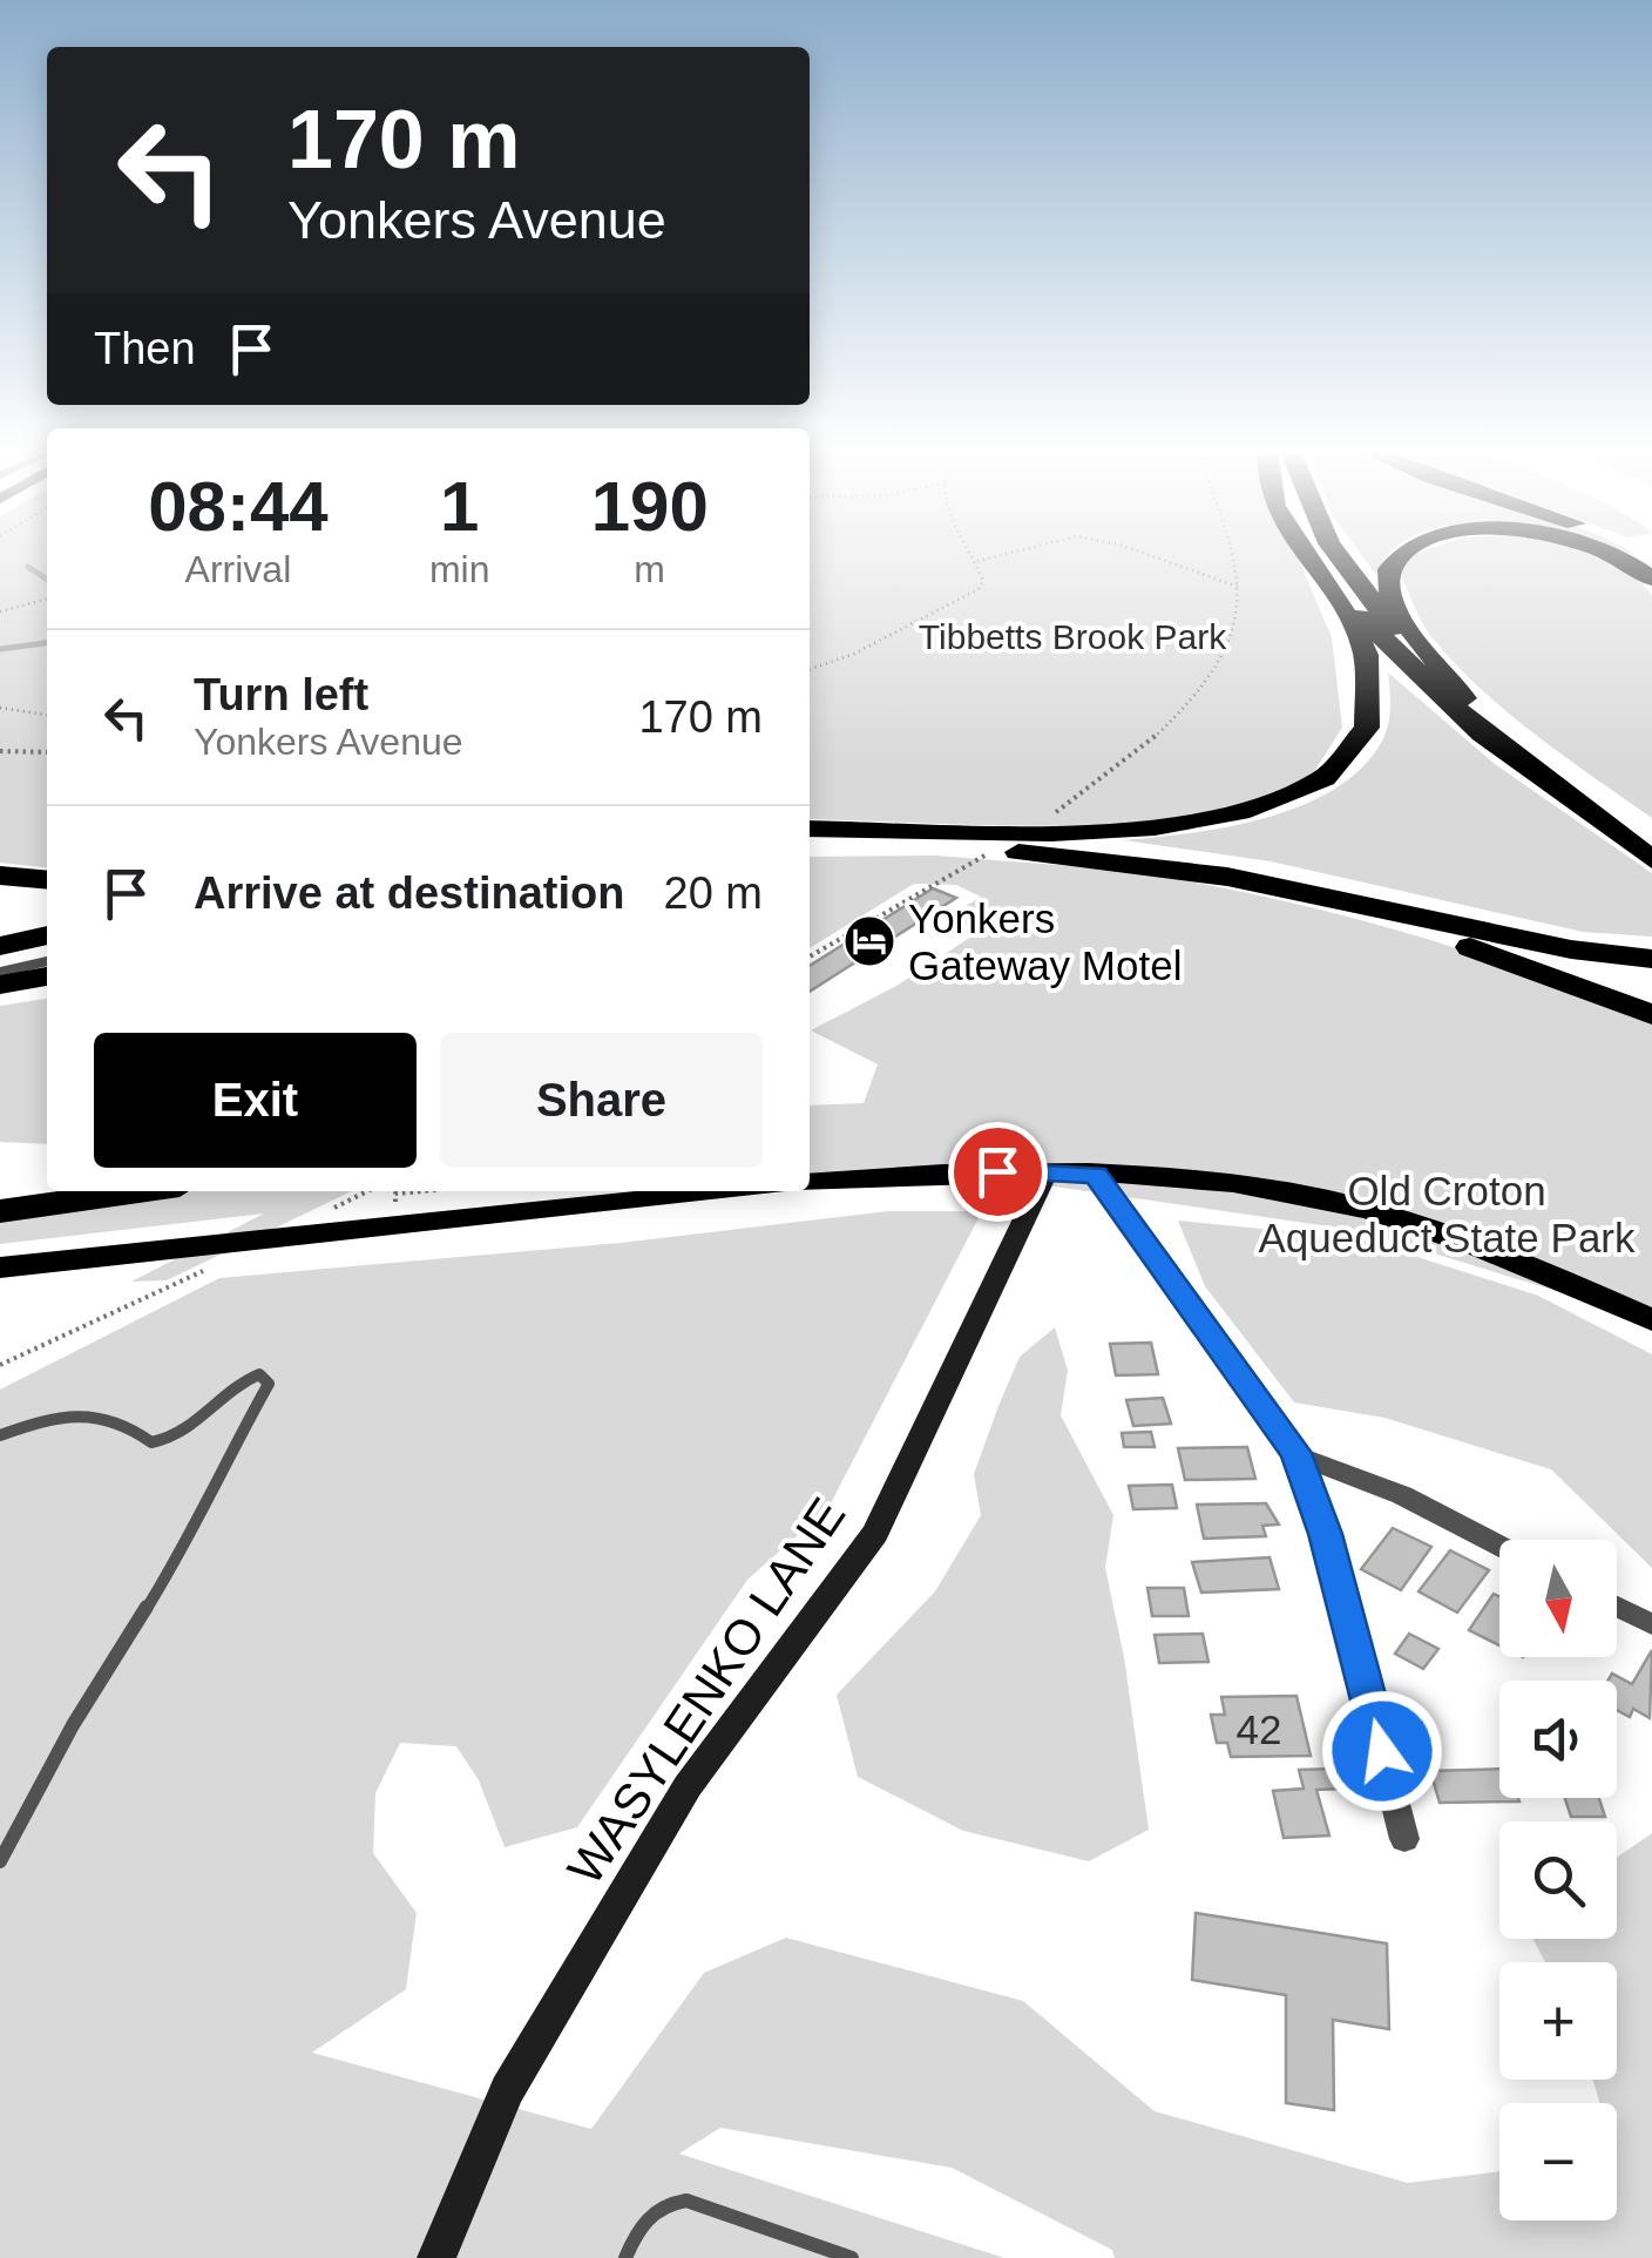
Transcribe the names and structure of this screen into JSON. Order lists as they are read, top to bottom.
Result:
{
  "streets": {
    "street": ["WASYLENKO LANE"]
  },
  "parks": ["Tibbetts Brook Park", "Old Croton Aqueduct State Park"],
  "places": {
    "hotel": ["Yonkers Gateway Motel"]
  },
  "house_numbers": ["42"],
  "north": "bottom",
  "page": {
    "turn": ["170 m", "Yonkers Avenue"],
    "then": "Then",
    "eta": [
      "08:44",
      "Arrival",
      "1",
      "min",
      "190",
      "m"
    ],
    "list": [
      {
        "name": "Turn left",
        "note": "Yonkers Avenue",
        "value": "170 m"
      },
      {
        "name": "Arrive at destination",
        "value": "20 m"
      }
    ],
    "buttons": ["Exit", "Share"],
    "map_buttons": ["+", "−"]
  }
}
